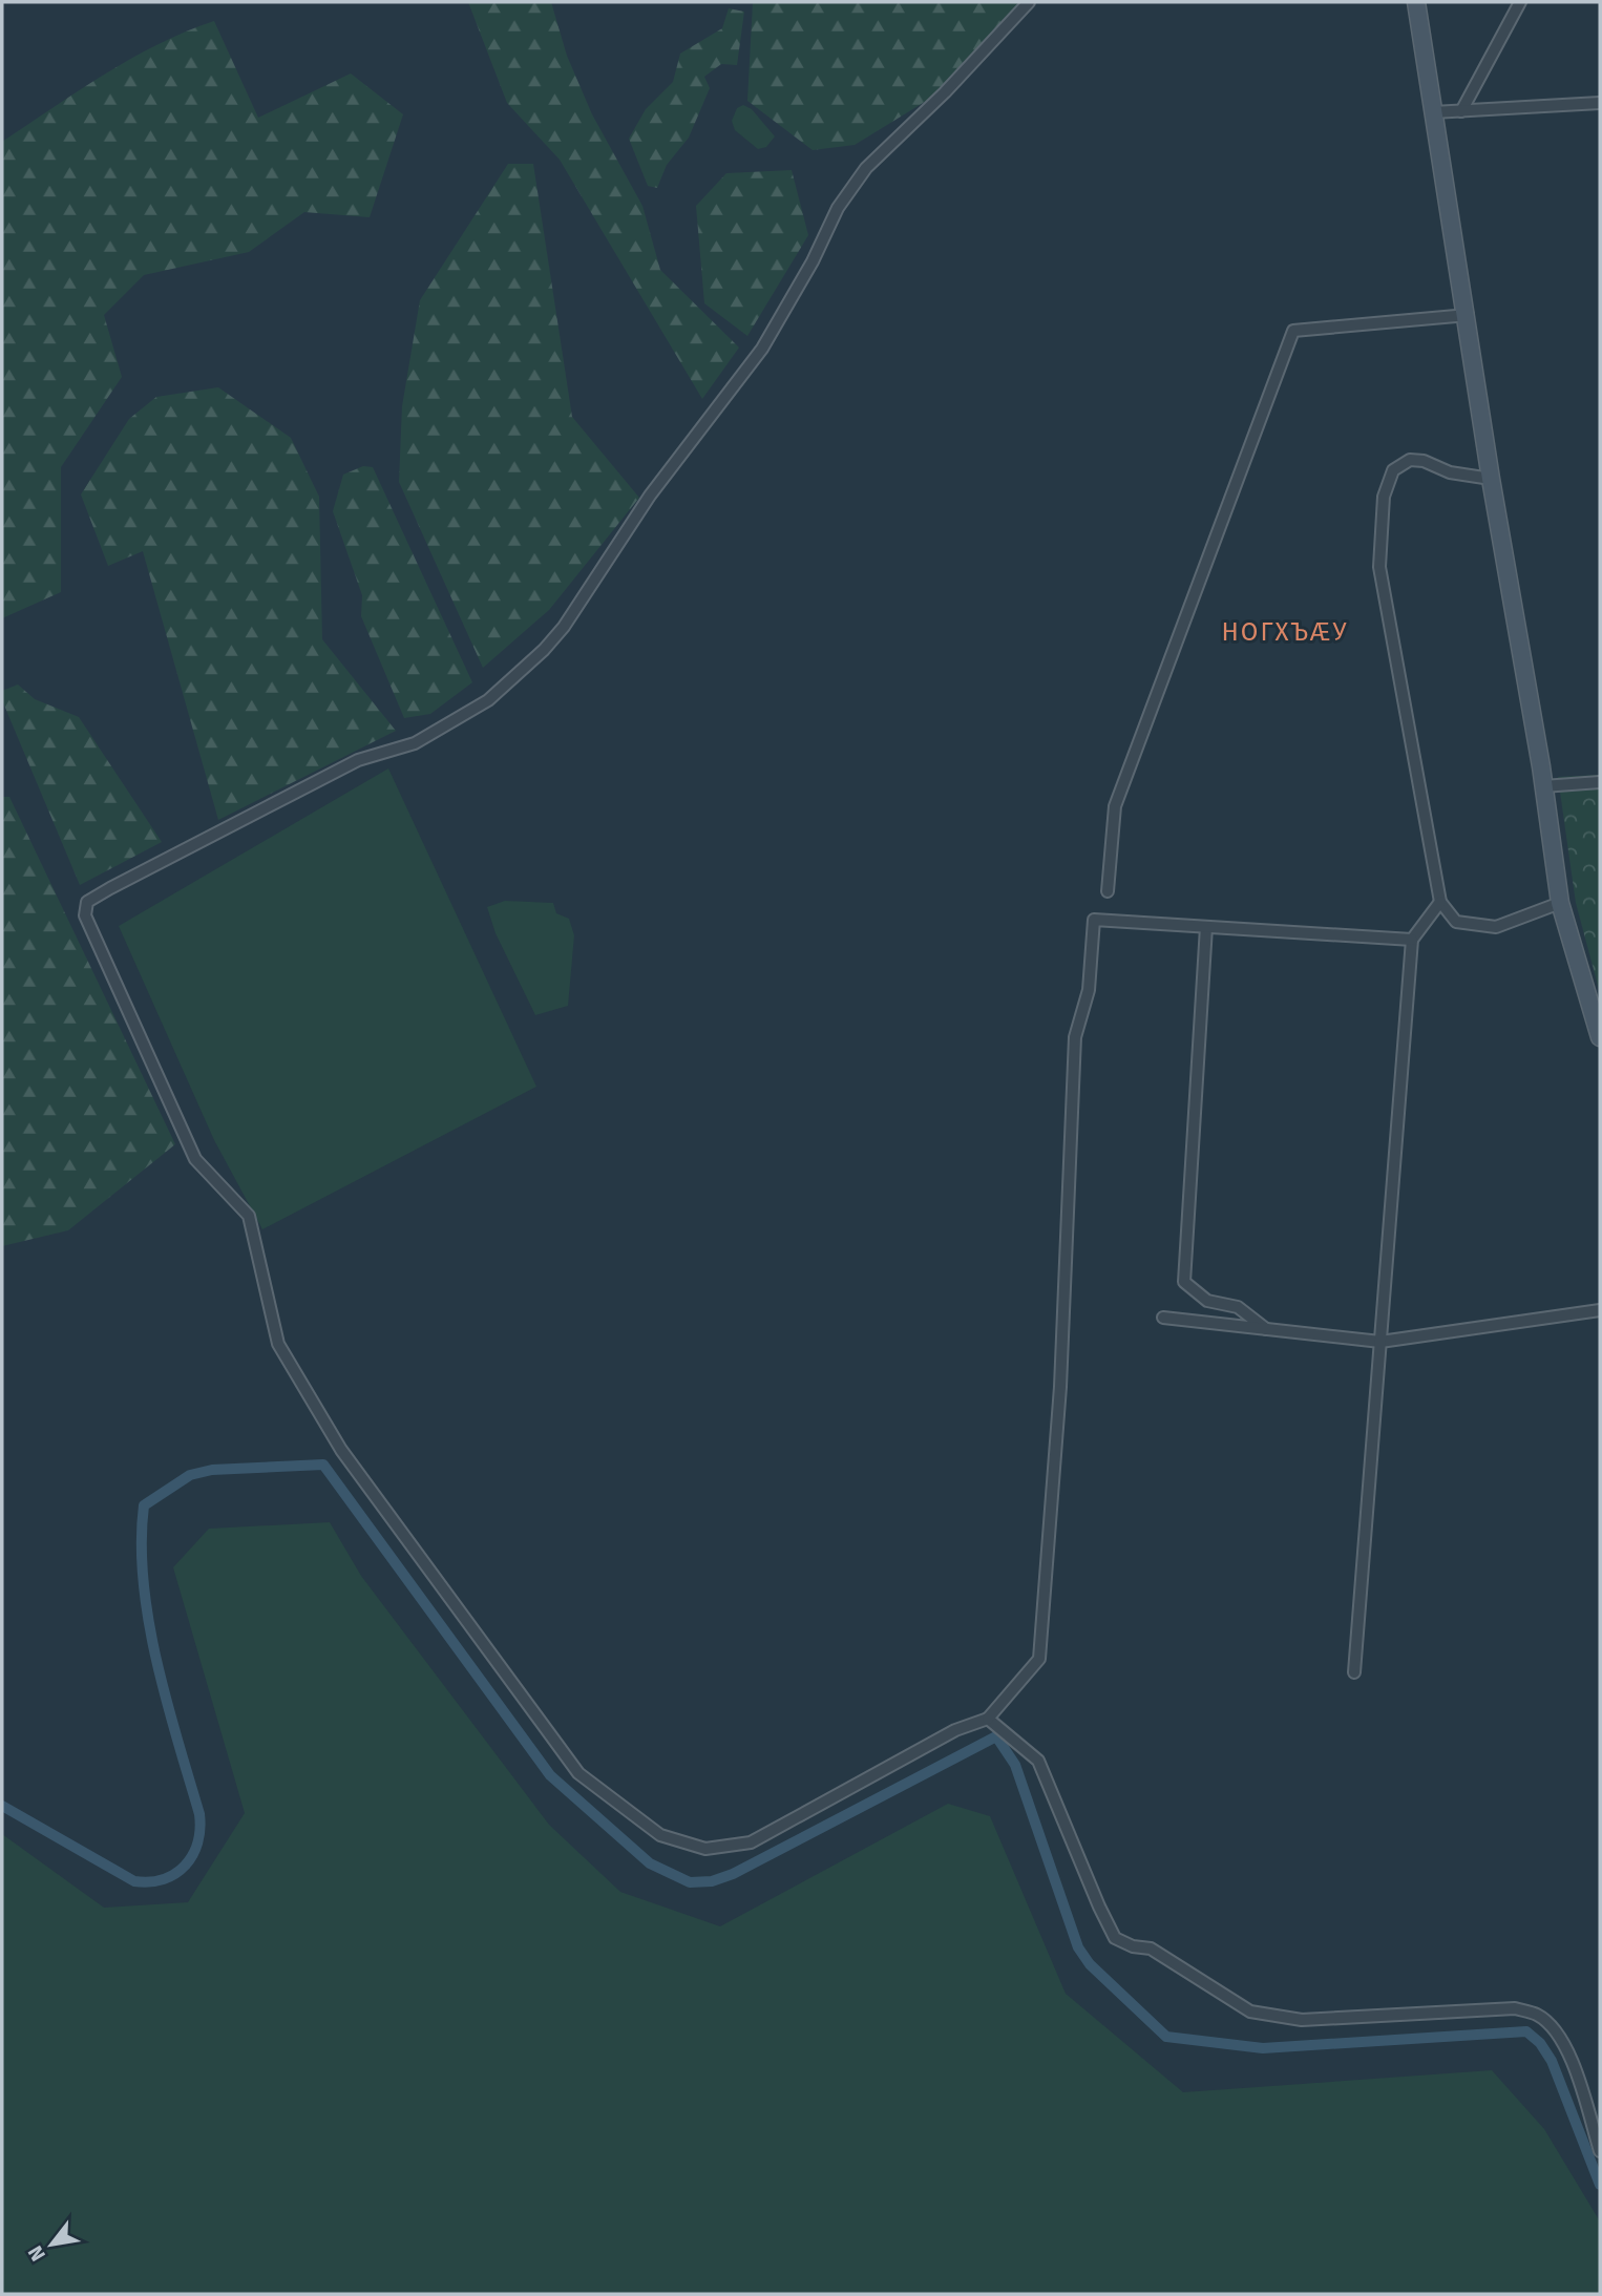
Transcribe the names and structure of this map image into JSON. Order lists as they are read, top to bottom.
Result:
{
  "districts": ["НОГХЪÆУ"],
  "north": "bottom left"
}
